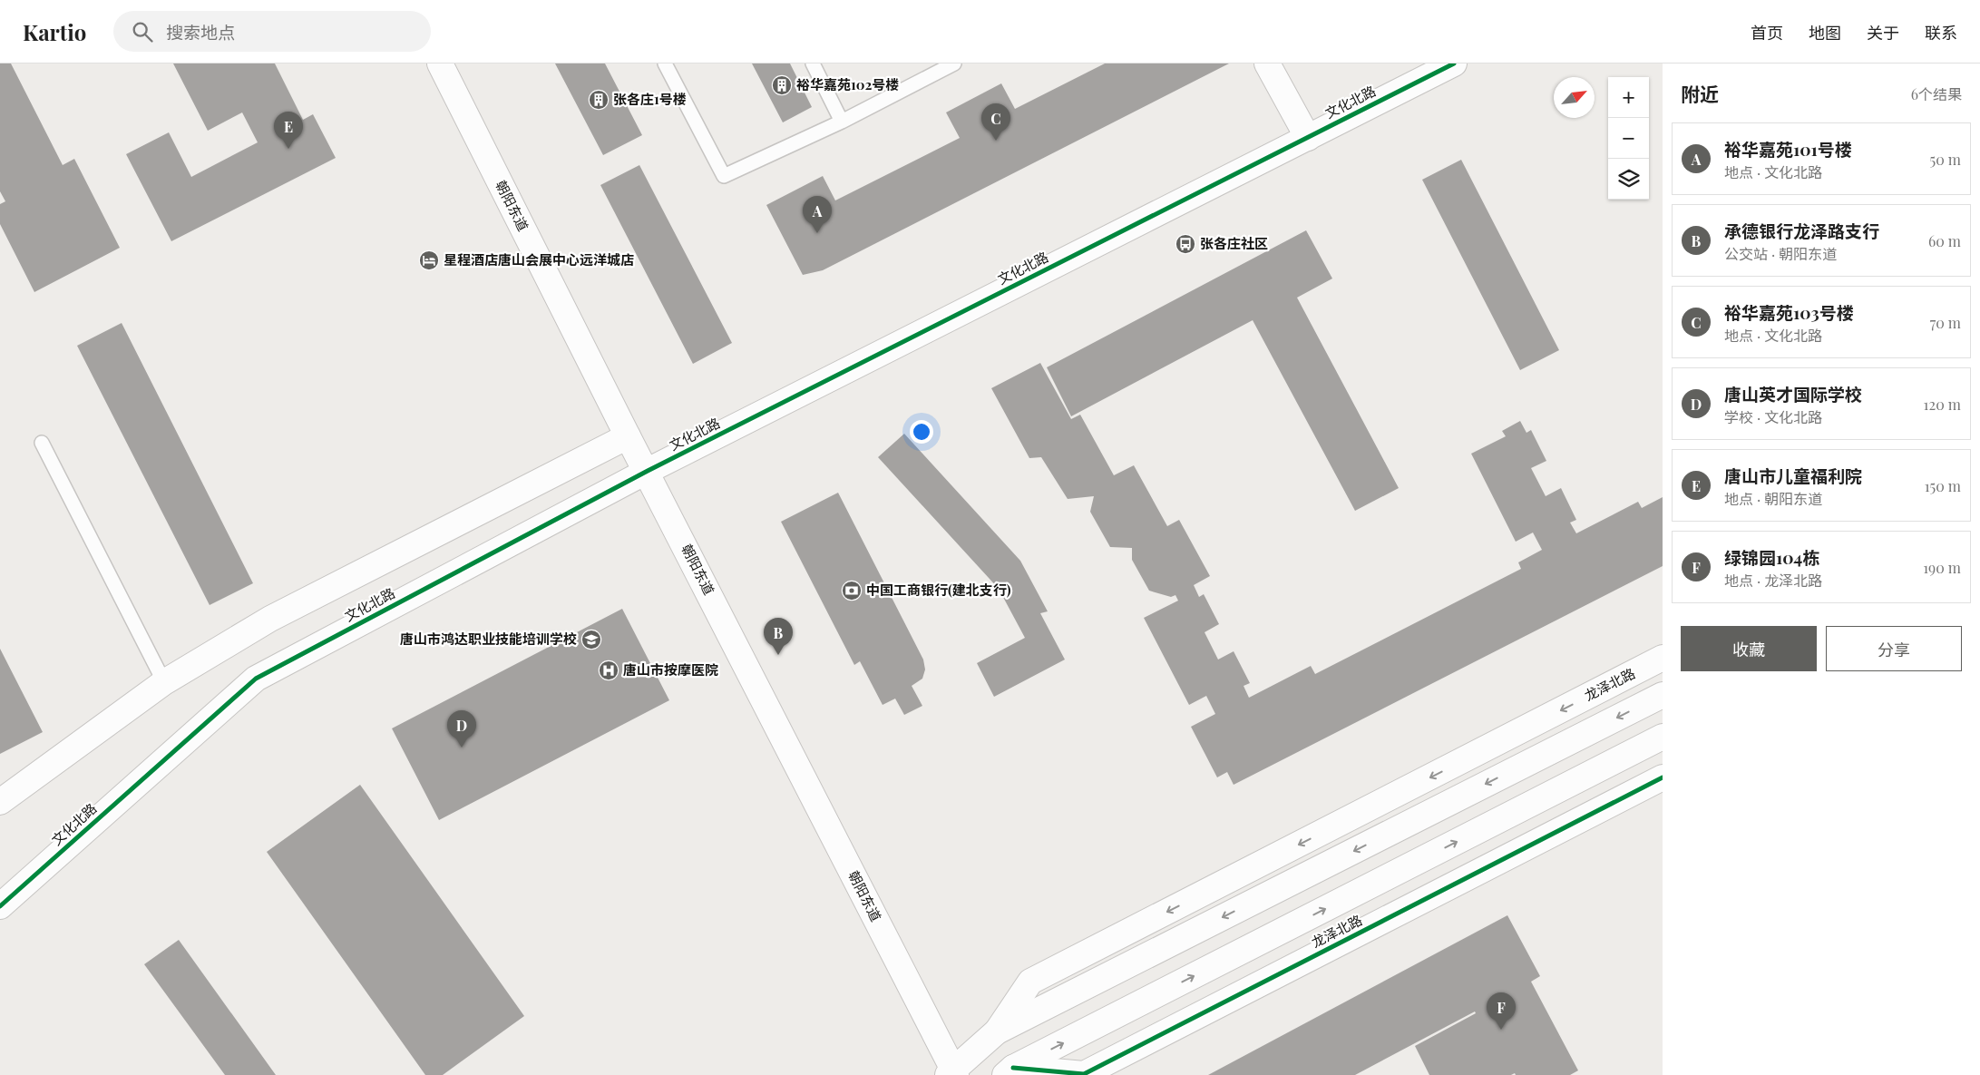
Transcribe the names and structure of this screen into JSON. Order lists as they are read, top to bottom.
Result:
{
  "streets": {
    "street": ["文化北路", "朝阳东道", "龙泽北路"]
  },
  "crossings": [
    ["文化北路", "朝阳东道"],
    ["朝阳东道", "龙泽北路"]
  ],
  "places": {
    "building": ["裕华嘉苑102号楼", "张各庄1号楼"],
    "bus stop": ["张各庄社区"],
    "hotel": ["星程酒店唐山会展中心远洋城店"],
    "bank": ["中国工商银行(建北支行)"],
    "school or university": ["唐山市鸿达职业技能培训学校"],
    "hospital": ["唐山市按摩医院"]
  },
  "north": "top right",
  "page": {
    "header": "Kartio",
    "search": "搜索地点",
    "nav": [
      "首页",
      "地图",
      "关于",
      "联系"
    ],
    "heading": ["附近", "6个结果"],
    "map_buttons": ["+", "−"],
    "pins": [
      "C",
      "E",
      "A",
      "B",
      "D",
      "F"
    ],
    "list": [
      {
        "mark": "A",
        "name": "裕华嘉苑101号楼",
        "note": "地点 · 文化北路",
        "value": "50 m"
      },
      {
        "mark": "B",
        "name": "承德银行龙泽路支行",
        "note": "公交站 · 朝阳东道",
        "value": "60 m"
      },
      {
        "mark": "C",
        "name": "裕华嘉苑103号楼",
        "note": "地点 · 文化北路",
        "value": "70 m"
      },
      {
        "mark": "D",
        "name": "唐山英才国际学校",
        "note": "学校 · 文化北路",
        "value": "120 m"
      },
      {
        "mark": "E",
        "name": "唐山市儿童福利院",
        "note": "地点 · 朝阳东道",
        "value": "150 m"
      },
      {
        "mark": "F",
        "name": "绿锦园104栋",
        "note": "地点 · 龙泽北路",
        "value": "190 m"
      }
    ],
    "buttons": ["收藏", "分享"]
  }
}
